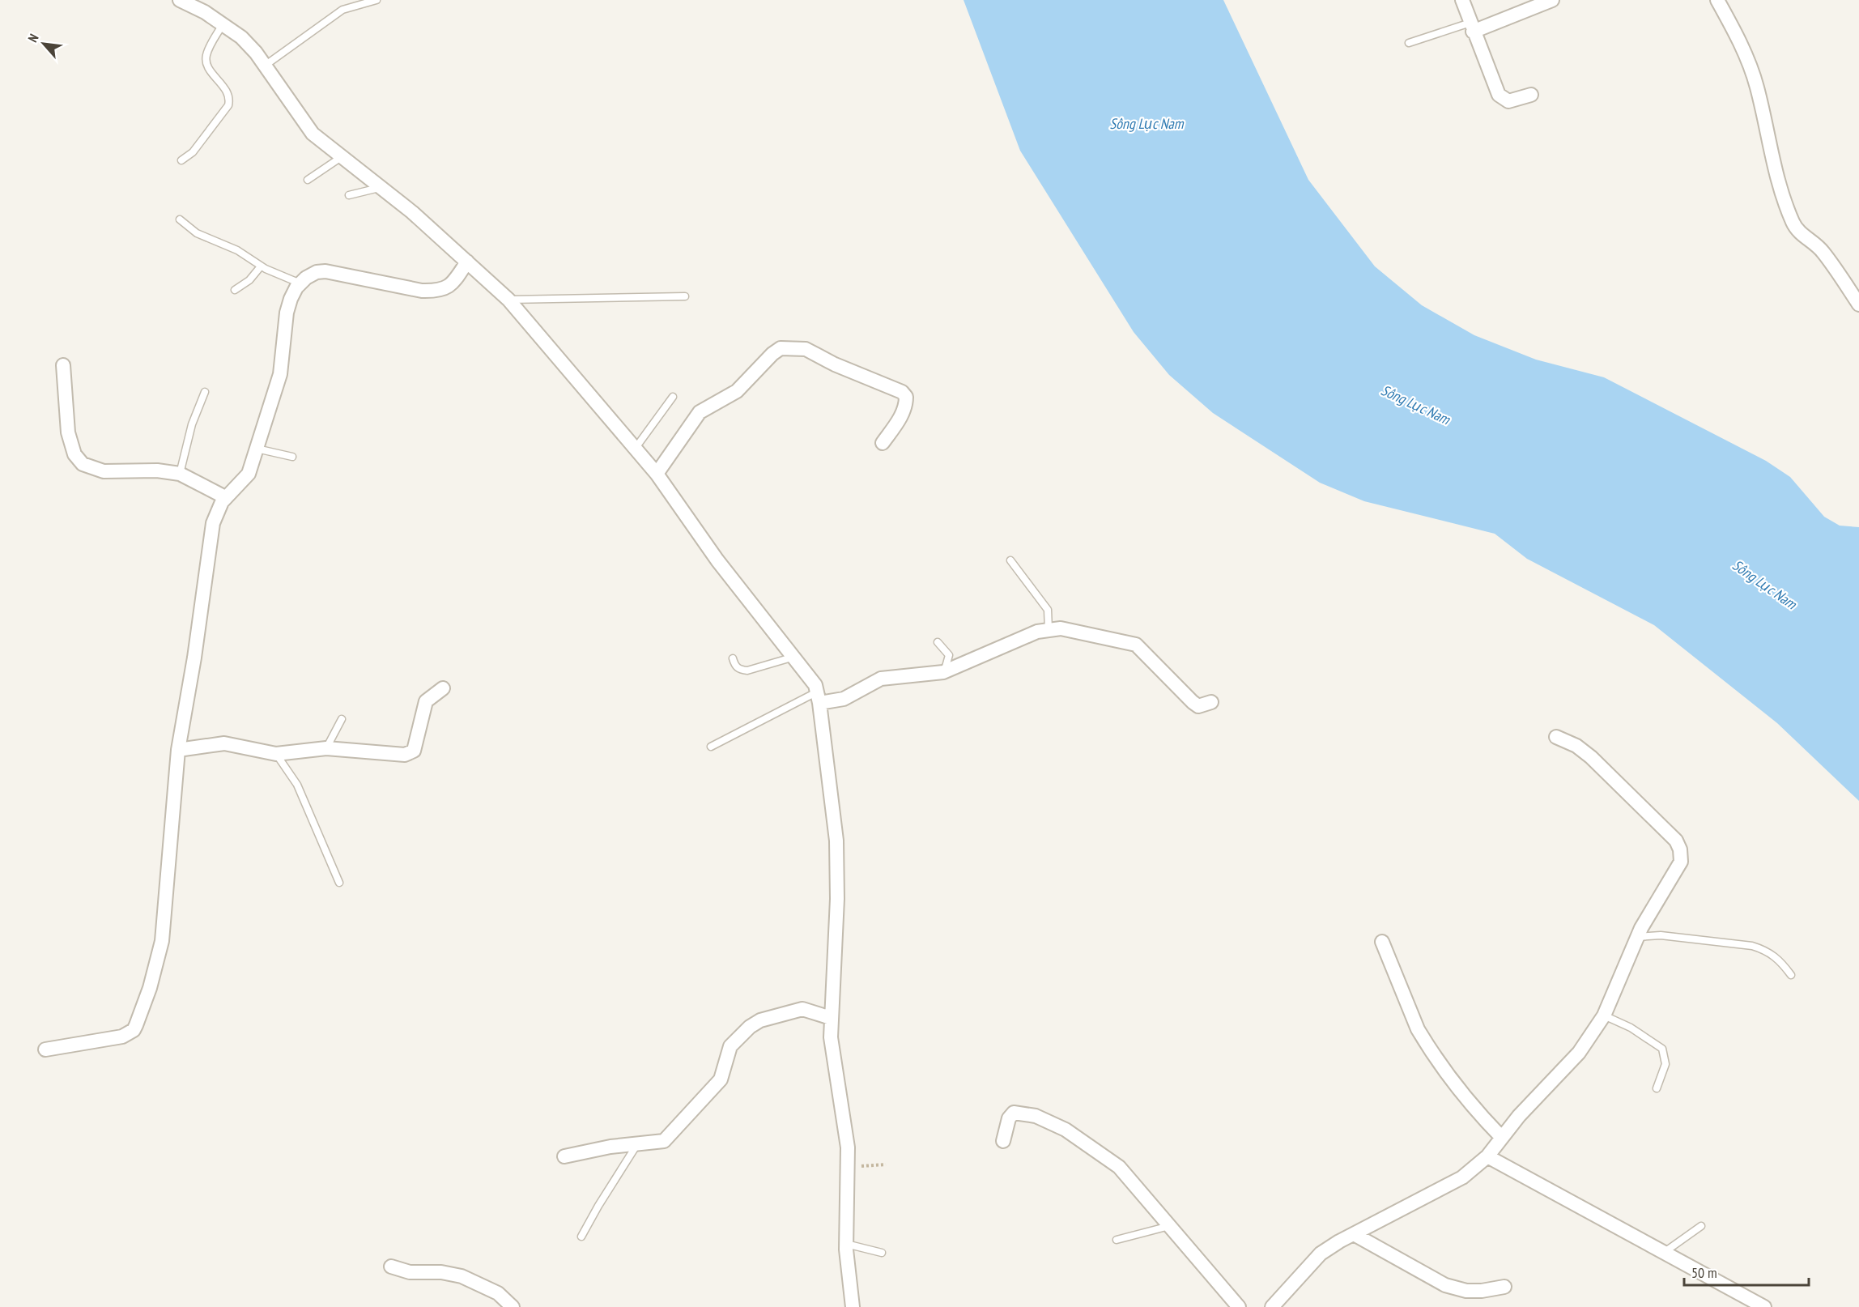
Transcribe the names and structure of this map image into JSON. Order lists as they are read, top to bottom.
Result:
{
  "water": ["Sông Lục Nam"],
  "scale_bar": "50 m",
  "north": "top left"
}
